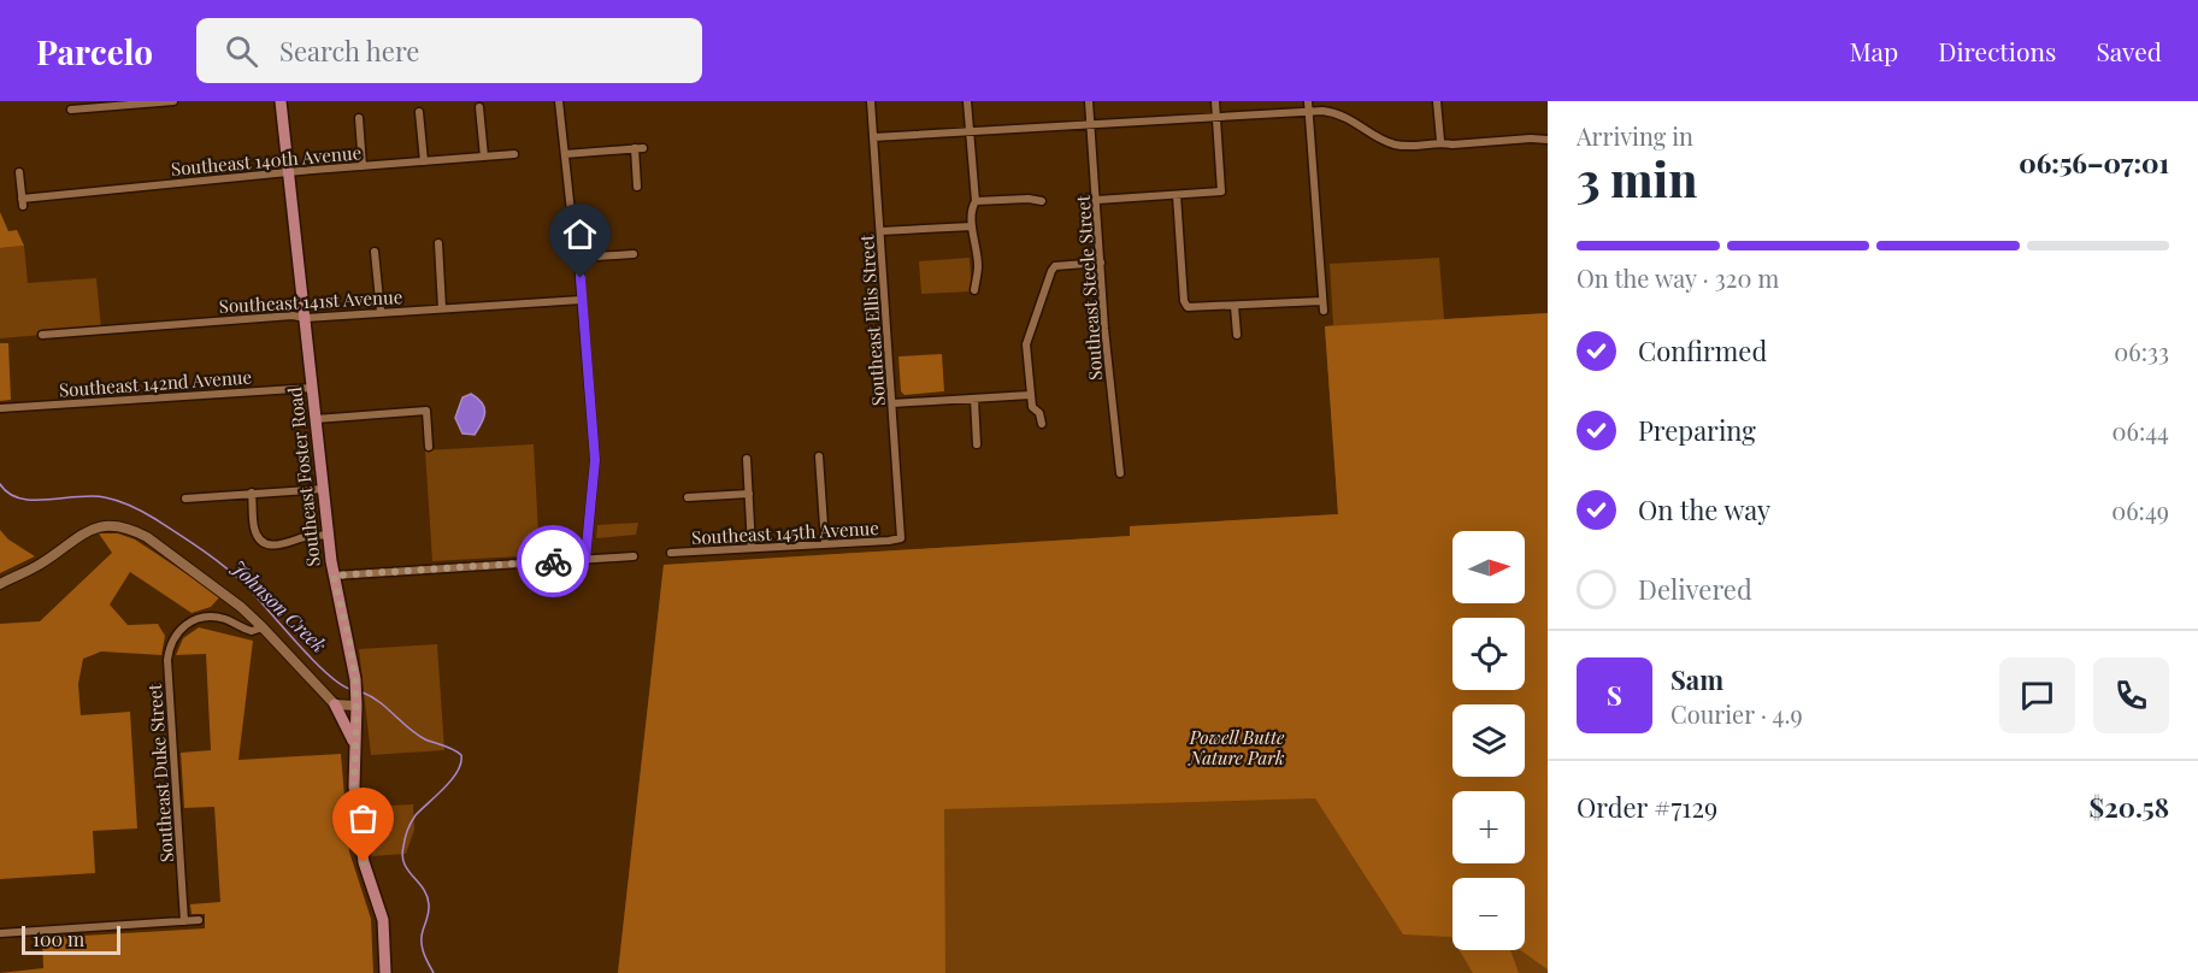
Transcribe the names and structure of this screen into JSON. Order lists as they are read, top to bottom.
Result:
{
  "streets": {
    "main road": ["Southeast Foster Road"],
    "street": [
      "Southeast 140th Avenue",
      "Southeast Steele Street",
      "Southeast 141st Avenue",
      "Southeast Ellis Street",
      "Southeast 142nd Avenue",
      "Southeast 145th Avenue",
      "Southeast Duke Street"
    ]
  },
  "crossings": [
    ["Southeast 140th Avenue", "Southeast Foster Road"],
    ["Southeast 141st Avenue", "Southeast Foster Road"],
    ["Southeast Ellis Street", "Southeast 145th Avenue"],
    ["Southeast 142nd Avenue", "Southeast Foster Road"]
  ],
  "water": ["Johnson Creek"],
  "parks": ["Powell Butte Nature Park"],
  "scale_bar": "100 m",
  "north": "right",
  "page": {
    "header": "Parcelo",
    "search": "Search here",
    "nav": ["Map", "Directions", "Saved"],
    "heading": ["3 min", "Arriving in", "06:56–07:01"],
    "panel": [
      "Sam",
      "Courier · 4.9",
      "Order #7129",
      "$20.58"
    ],
    "bar": "On the way · 320 m",
    "list": [
      ["Confirmed", "06:33"],
      ["Preparing", "06:44"],
      ["On the way", "06:49"],
      "Delivered"
    ],
    "map_buttons": ["+", "−"],
    "round": "S",
    "scale": "100 m"
  }
}
